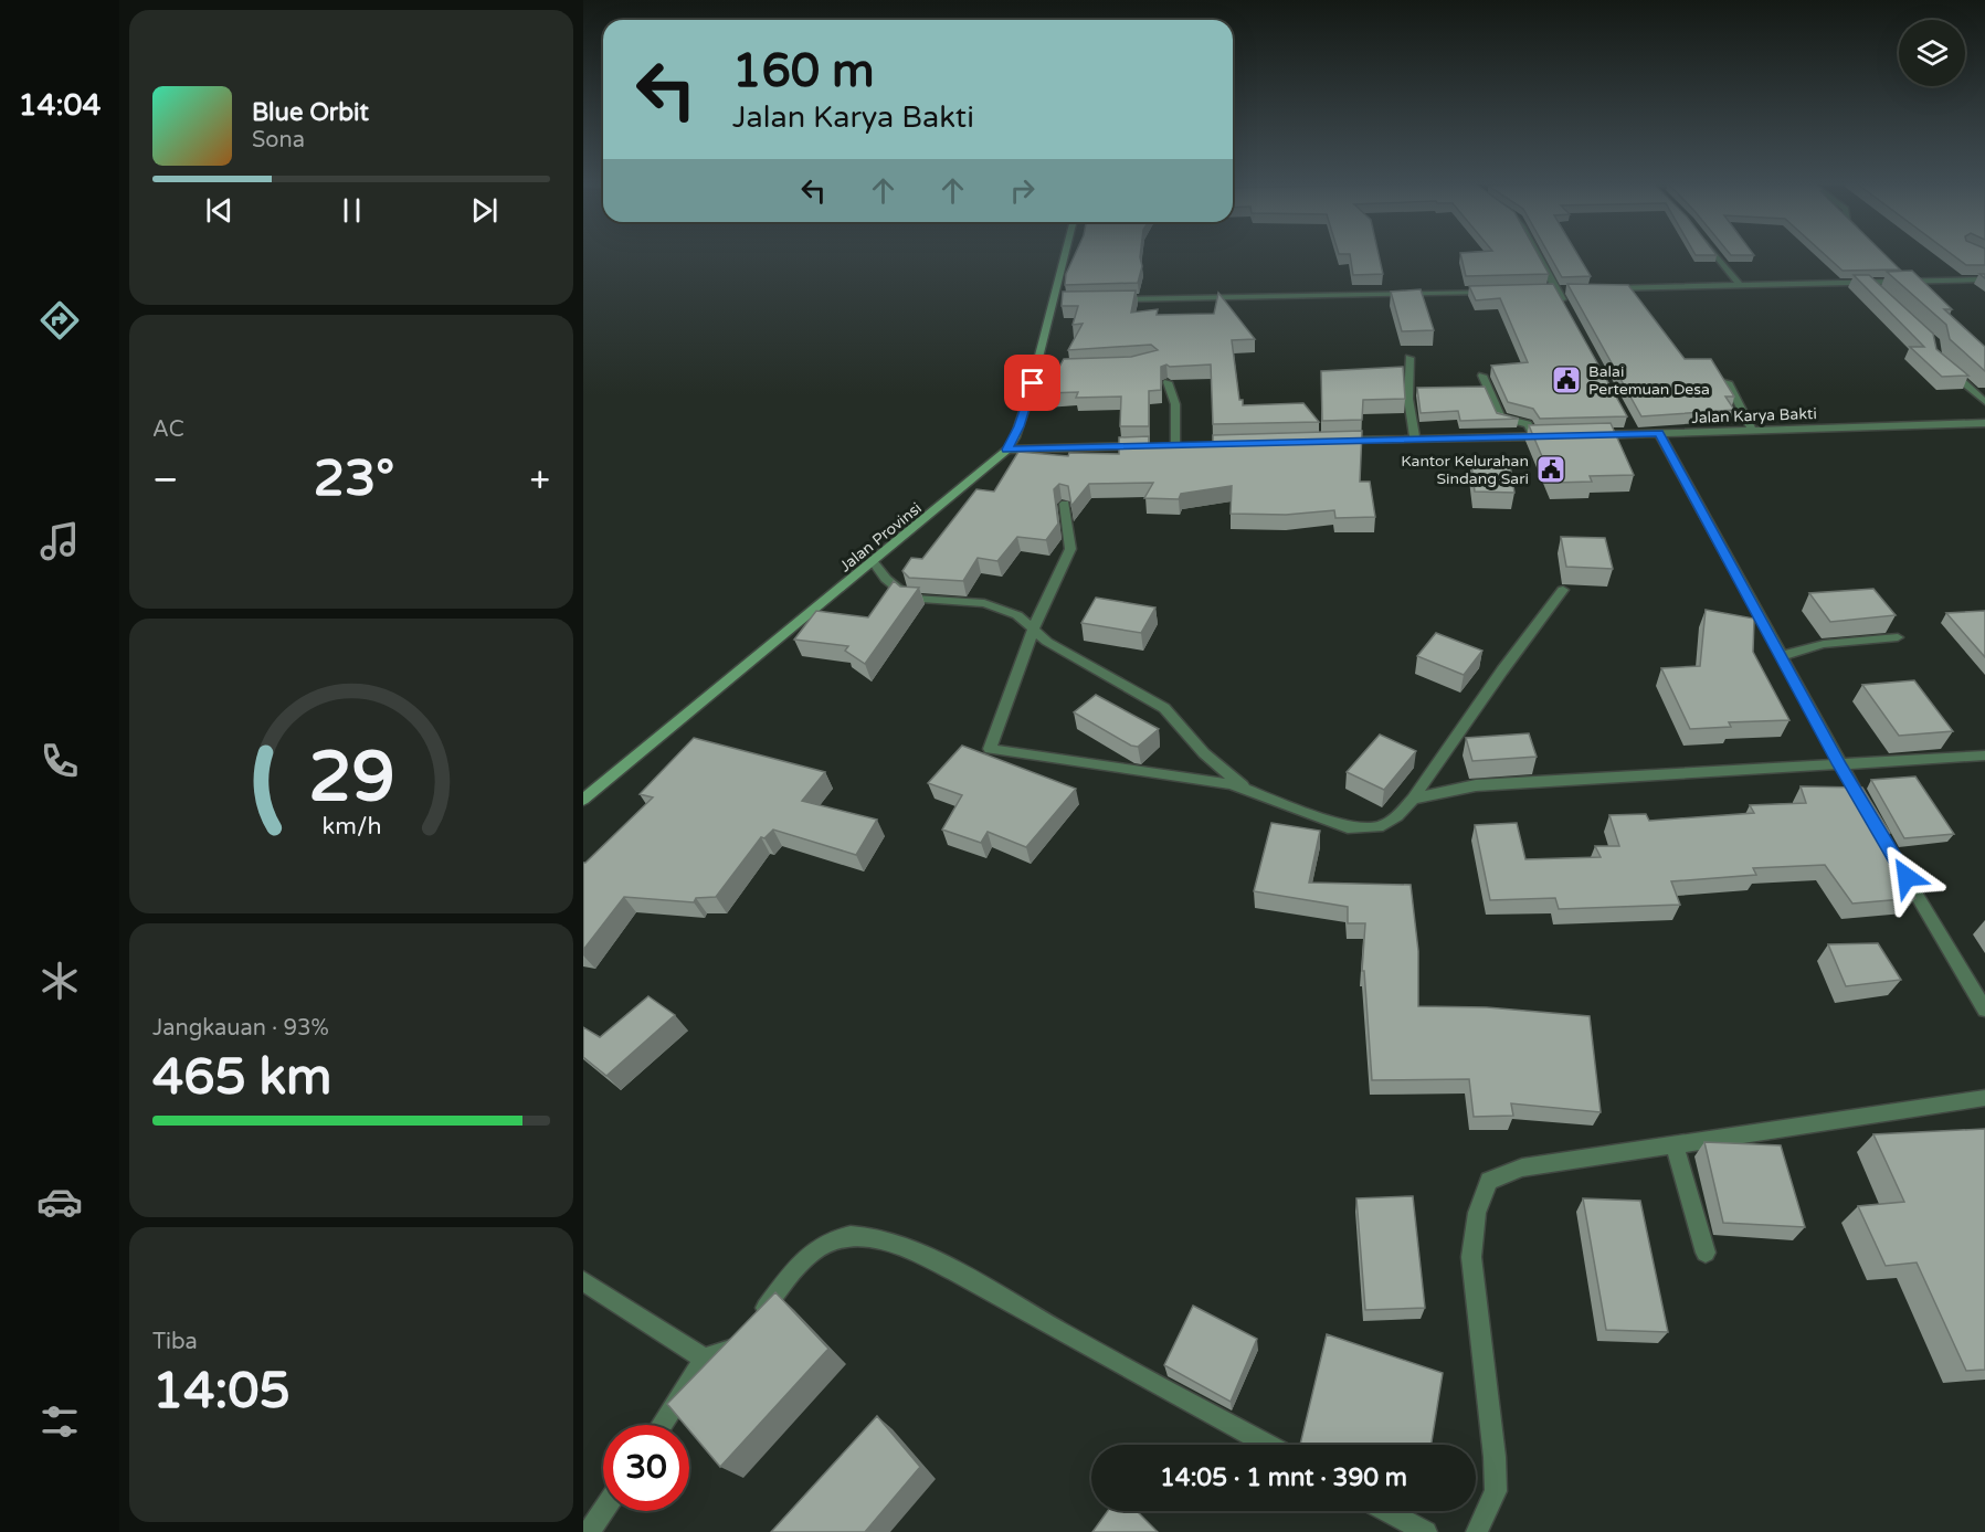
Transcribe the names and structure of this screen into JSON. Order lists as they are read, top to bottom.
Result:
{
  "streets": {
    "main road": ["Jalan Provinsi"],
    "street": ["Jalan Karya Bakti"]
  },
  "places": {
    "public building": ["Balai Pertemuan Desa", "Kantor Kelurahan Sindang Sari"]
  },
  "page": {
    "tabs": "14:04",
    "turn": ["160 m", "Jalan Karya Bakti"],
    "song": ["Blue Orbit", "Sona"],
    "tile": [
      "AC",
      ["Jangkauan · 93%", "465 km"],
      ["Tiba", "14:05"]
    ],
    "heat": ["−", "23°", "+"],
    "limit": "30",
    "trip": "14:05 · 1 mnt · 390 m",
    "gauge": ["29", "km/h"]
  }
}
